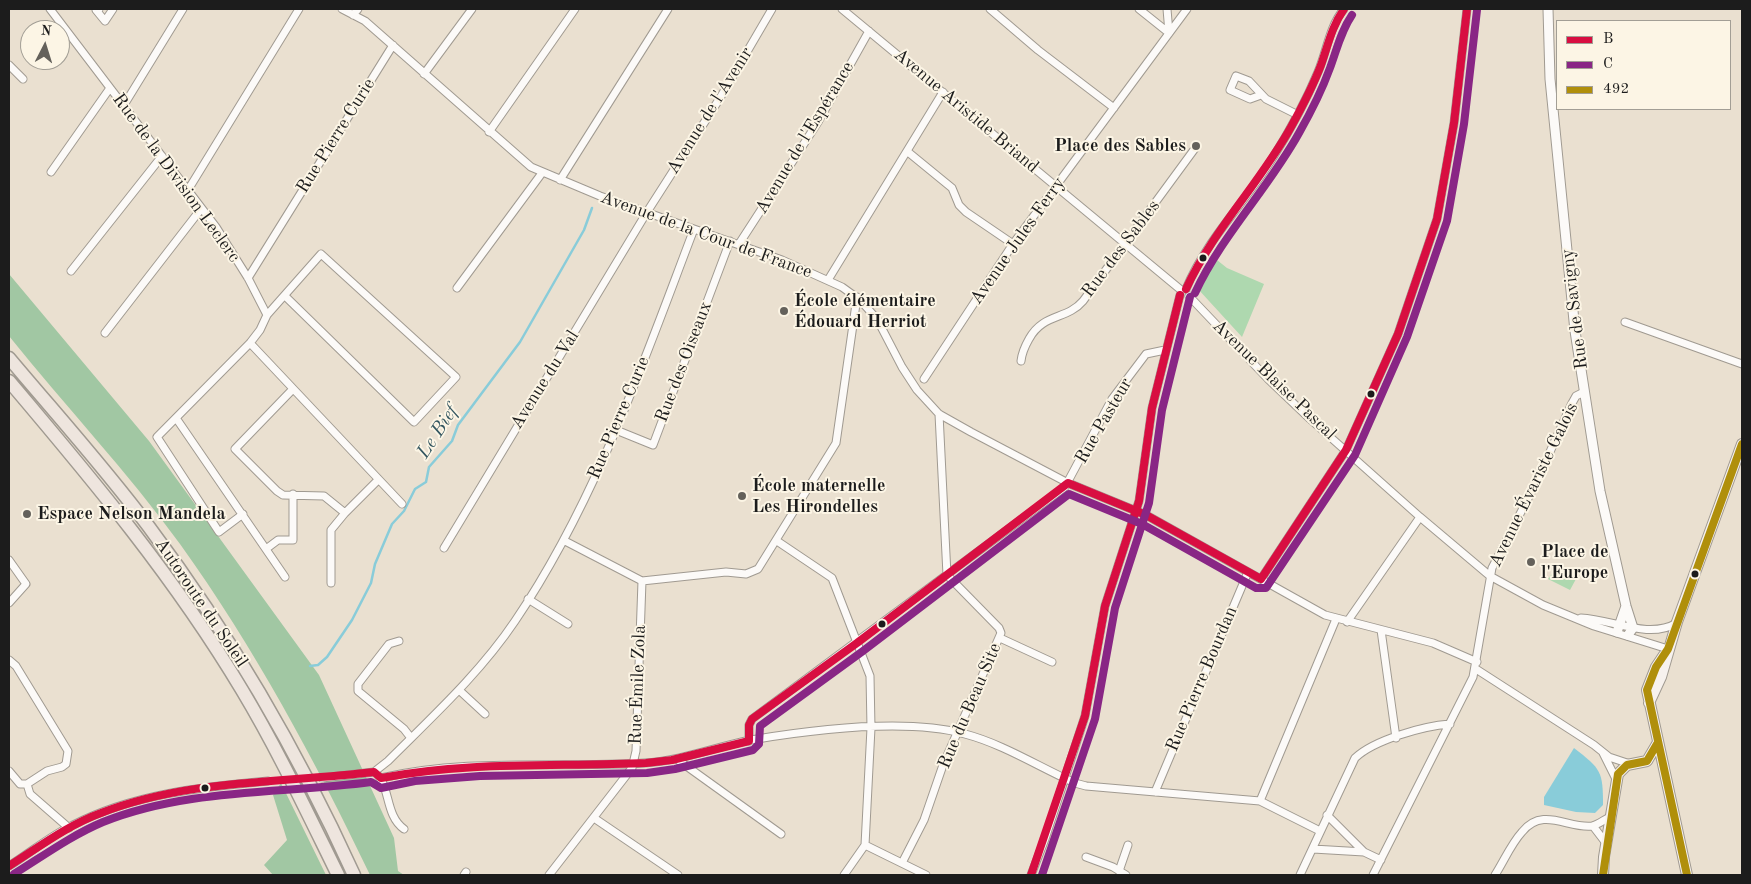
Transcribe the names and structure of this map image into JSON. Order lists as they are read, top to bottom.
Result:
{
  "streets": {
    "highway": ["Autoroute du Soleil"],
    "street": [
      "Avenue de l'Avenir",
      "Avenue Aristide Briand",
      "Rue Pierre Curie",
      "Avenue de l'Espérance",
      "Rue de la Division Leclerc",
      "Avenue de la Cour de France",
      "Avenue Jules Ferry",
      "Rue des Sables",
      "Rue de Savigny",
      "Rue des Oiseaux",
      "Avenue du Val",
      "Avenue Blaise Pascal",
      "Rue Pasteur",
      "Avenue Évariste Galois",
      "Rue Pierre Bourdan",
      "Rue Émile Zola",
      "Rue du Beau Site"
    ]
  },
  "crossings": [
    ["Avenue de l'Avenir", "Avenue de la Cour de France"],
    ["Avenue de l'Avenir", "Avenue du Val"],
    ["Avenue Aristide Briand", "Avenue de l'Espérance"],
    ["Avenue Aristide Briand", "Avenue Jules Ferry"],
    ["Avenue Aristide Briand", "Rue des Sables"],
    ["Avenue Aristide Briand", "Avenue Blaise Pascal"],
    ["Rue Pierre Curie", "Rue de la Division Leclerc"],
    ["Rue Pierre Curie", "Avenue de la Cour de France"],
    ["Rue Pierre Curie", "Rue des Oiseaux"],
    ["Avenue de l'Espérance", "Avenue de la Cour de France"],
    ["Avenue de la Cour de France", "Rue des Oiseaux"],
    ["Avenue de la Cour de France", "Avenue du Val"],
    ["Avenue de la Cour de France", "Rue Pasteur"],
    ["Avenue de la Cour de France", "Avenue Évariste Galois"],
    ["Avenue de la Cour de France", "Rue Pierre Bourdan"],
    ["Rue de Savigny", "Avenue Blaise Pascal"],
    ["Rue de Savigny", "Avenue Évariste Galois"],
    ["Avenue Blaise Pascal", "Avenue Évariste Galois"],
    ["Rue Pasteur", "Rue du Beau Site"]
  ],
  "water": ["Le Bief"],
  "places": [
    "Place des Sables",
    "École élémentaire Édouard Herriot",
    "École maternelle Les Hirondelles",
    "Espace Nelson Mandela",
    "Place de l'Europe"
  ],
  "lines": ["transit line B", "transit line C", "transit line 492"],
  "legend": ["B", "C", "492"],
  "north": "top"
}
